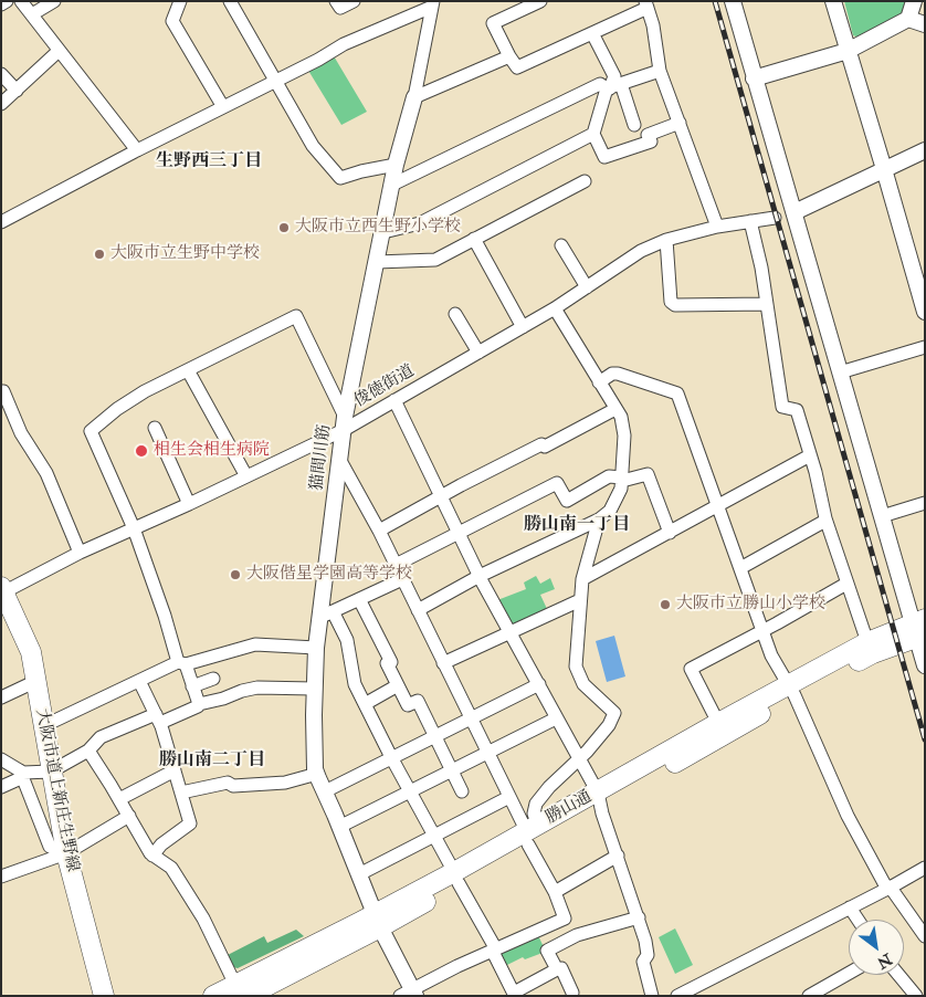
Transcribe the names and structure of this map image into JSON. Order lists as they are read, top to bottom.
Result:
{
  "streets": {
    "main road": ["大阪市道上新庄生野線", "勝山通"],
    "street": ["俊徳街道", "猫間川筋"]
  },
  "crossings": [
    ["俊徳街道", "猫間川筋"],
    ["俊徳街道", "大阪市道上新庄生野線"],
    ["猫間川筋", "勝山通"]
  ],
  "districts": ["生野西三丁目", "勝山南一丁目", "勝山南二丁目"],
  "places": [
    "大阪市立西生野小学校",
    "大阪市立生野中学校",
    "相生会相生病院",
    "大阪偕星学園高等学校",
    "大阪市立勝山小学校"
  ],
  "north": "bottom right"
}
